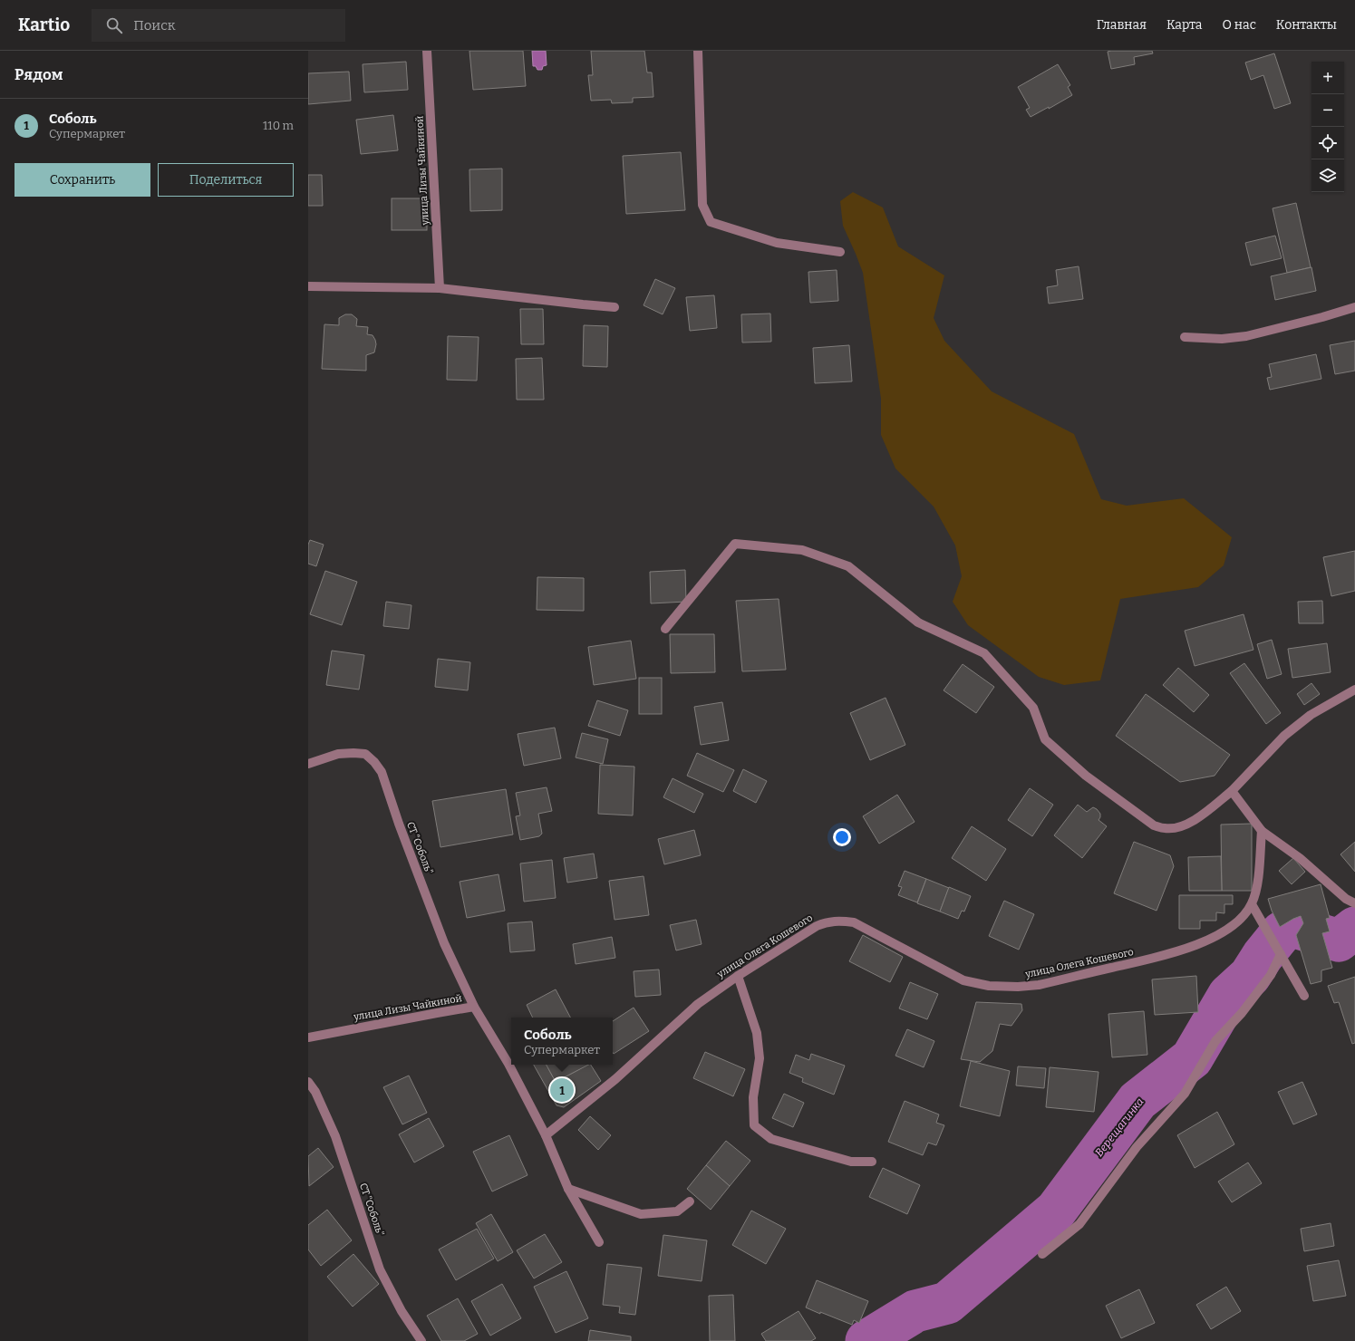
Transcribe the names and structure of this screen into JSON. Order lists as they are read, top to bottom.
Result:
{
  "streets": {
    "street": ["улица Лизы Чайкиной", "СТ \"Соболь\"", "улица Олега Кошевого"]
  },
  "crossings": [
    ["улица Лизы Чайкиной", "СТ \"Соболь\""],
    ["улица Лизы Чайкиной", "улица Олега Кошевого"]
  ],
  "water": ["Верещагинка"],
  "page": {
    "header": "Kartio",
    "search": "Поиск",
    "nav": [
      "Главная",
      "Карта",
      "О нас",
      "Контакты"
    ],
    "heading": "Рядом",
    "map_buttons": ["+", "−"],
    "list": [
      {
        "mark": "1",
        "name": "Соболь",
        "note": "Супермаркет",
        "value": "110 m"
      }
    ],
    "buttons": ["Сохранить", "Поделиться"],
    "popup": ["Соболь", "Супермаркет"],
    "pins": "1"
  }
}
